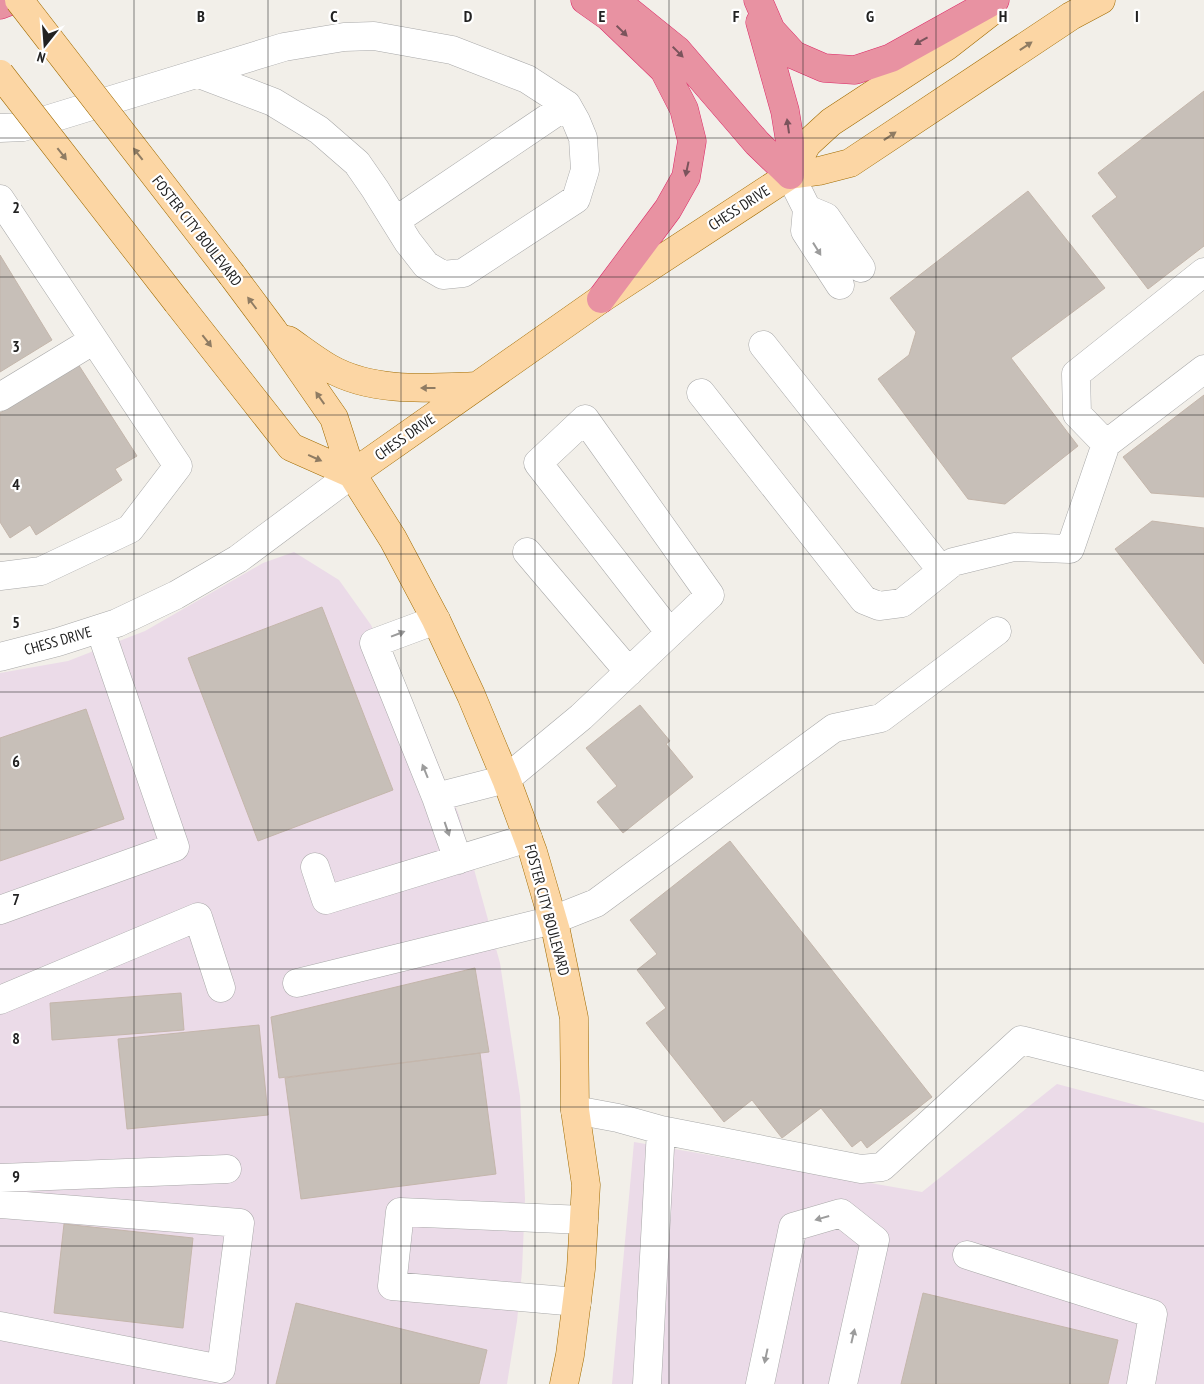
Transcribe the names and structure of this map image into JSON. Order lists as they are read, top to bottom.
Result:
{
  "streets": {
    "main road": ["CHESS DRIVE", "FOSTER CITY BOULEVARD"]
  },
  "crossings": [
    ["CHESS DRIVE", "FOSTER CITY BOULEVARD"]
  ],
  "north": "bottom",
  "grid": {
    "columns": [
      "B",
      "C",
      "D",
      "E",
      "F",
      "G",
      "H",
      "I"
    ],
    "rows": [
      "2",
      "3",
      "4",
      "5",
      "6",
      "7",
      "8",
      "9"
    ]
  }
}
